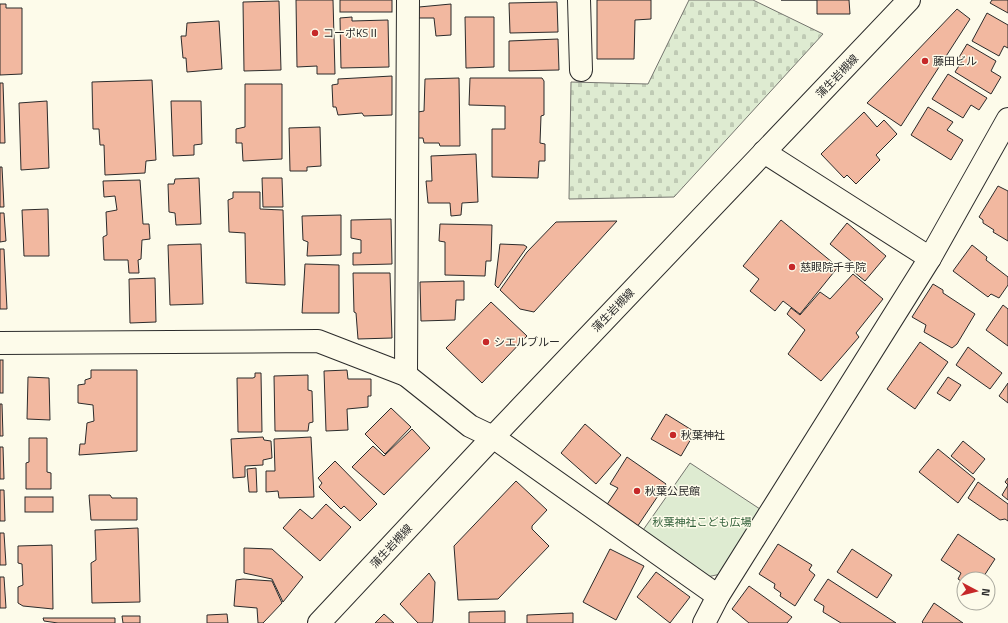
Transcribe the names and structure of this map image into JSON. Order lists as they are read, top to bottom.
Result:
{
  "streets": {
    "street": ["蒲生岩槻線"]
  },
  "parks": ["秋葉神社こども広場"],
  "places": [
    "コーポKSⅡ",
    "藤田ビル",
    "慈眼院千手院",
    "シエルブルー",
    "秋葉神社",
    "秋葉公民館"
  ],
  "north": "right"
}
